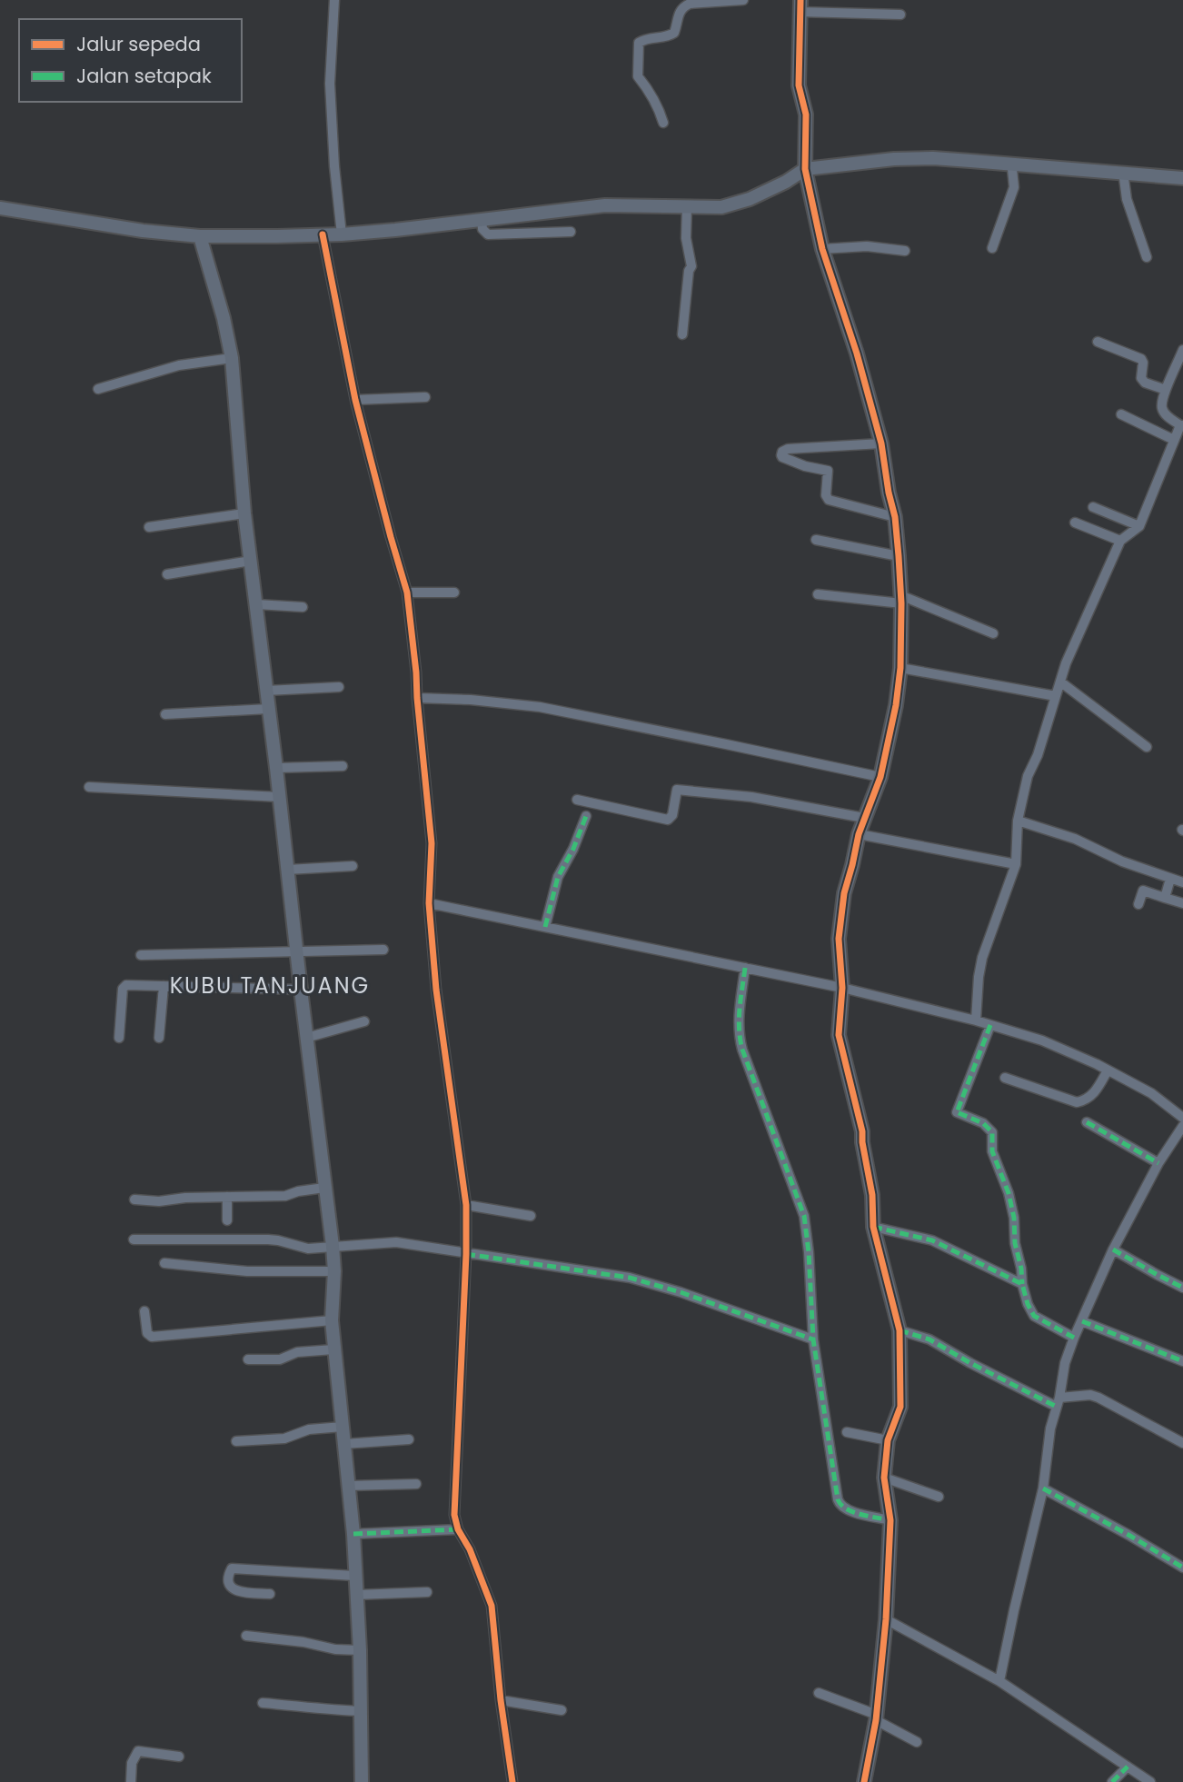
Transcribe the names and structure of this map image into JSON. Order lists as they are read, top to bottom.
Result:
{
  "districts": ["KUBU TANJUANG"],
  "legend": ["Jalur sepeda", "Jalan setapak"]
}
